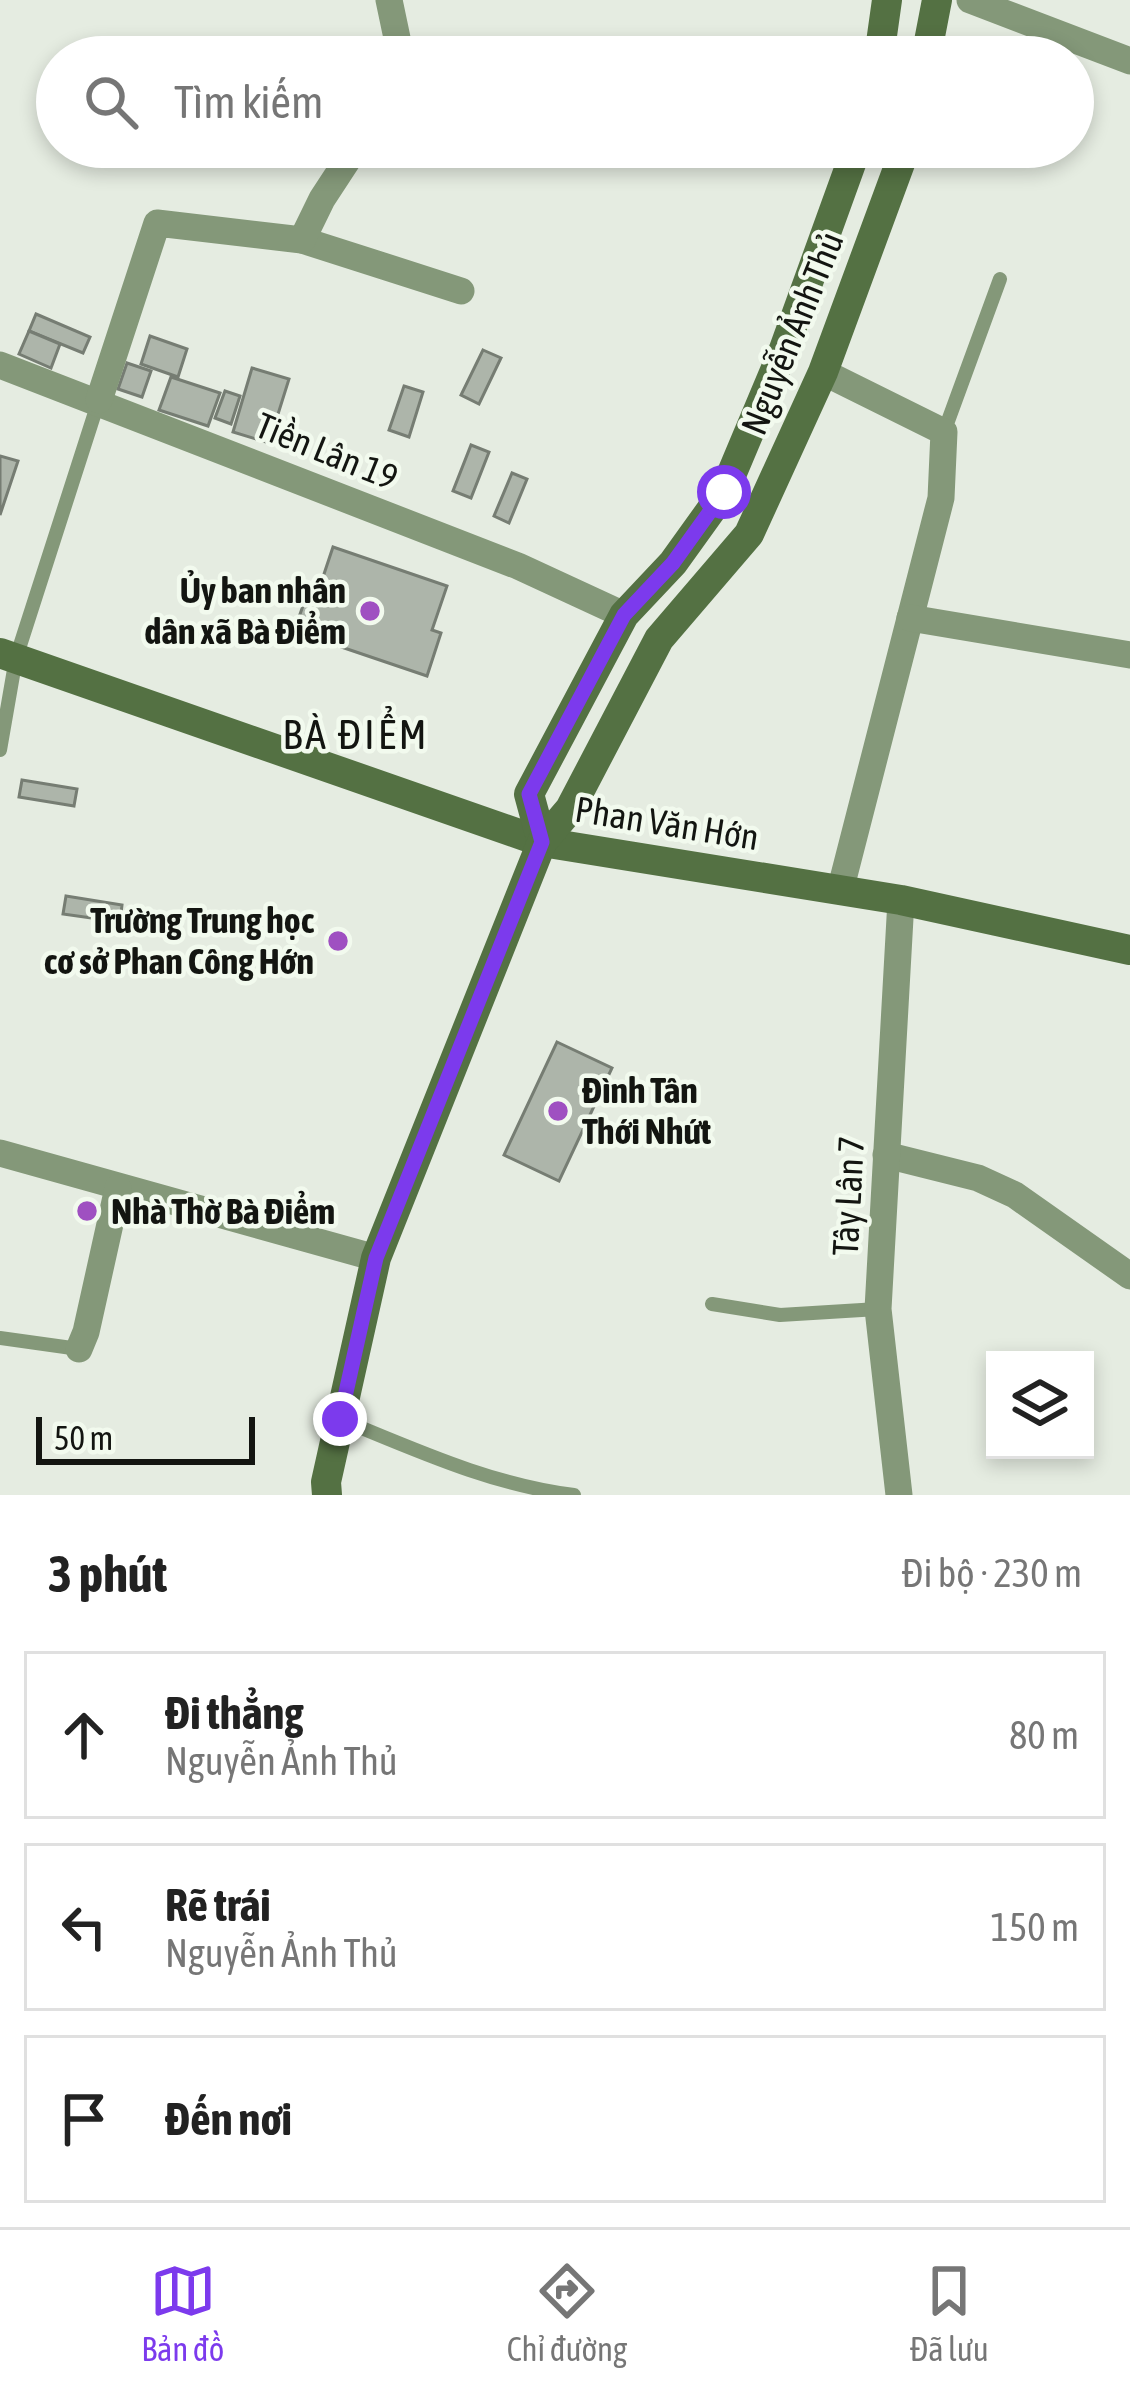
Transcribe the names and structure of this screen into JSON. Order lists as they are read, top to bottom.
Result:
{
  "streets": {
    "main road": ["Nguyễn Ảnh Thủ", "Phan Văn Hớn"],
    "street": ["Tiền Lân 19", "Tây Lân 7"]
  },
  "crossings": [
    ["Nguyễn Ảnh Thủ", "Tiền Lân 19"],
    ["Nguyễn Ảnh Thủ", "Phan Văn Hớn"],
    ["Phan Văn Hớn", "Tây Lân 7"]
  ],
  "districts": ["BÀ ĐIỂM"],
  "places": [
    "Ủy ban nhân dân xã Bà Điểm",
    "Trường Trung học cơ sở Phan Công Hớn",
    "Đình Tân Thới Nhứt",
    "Nhà Thờ Bà Điểm"
  ],
  "scale_bar": "50 m",
  "page": {
    "search": "Tìm kiếm",
    "scale": "50 m",
    "heading": ["3 phút", "Đi bộ · 230 m"],
    "list": [
      ["Đi thẳng", "Nguyễn Ảnh Thủ", "80 m"],
      ["Rẽ trái", "Nguyễn Ảnh Thủ", "150 m"],
      "Đến nơi"
    ],
    "nav": ["Bản đồ", "Chỉ đường", "Đã lưu"]
  }
}
